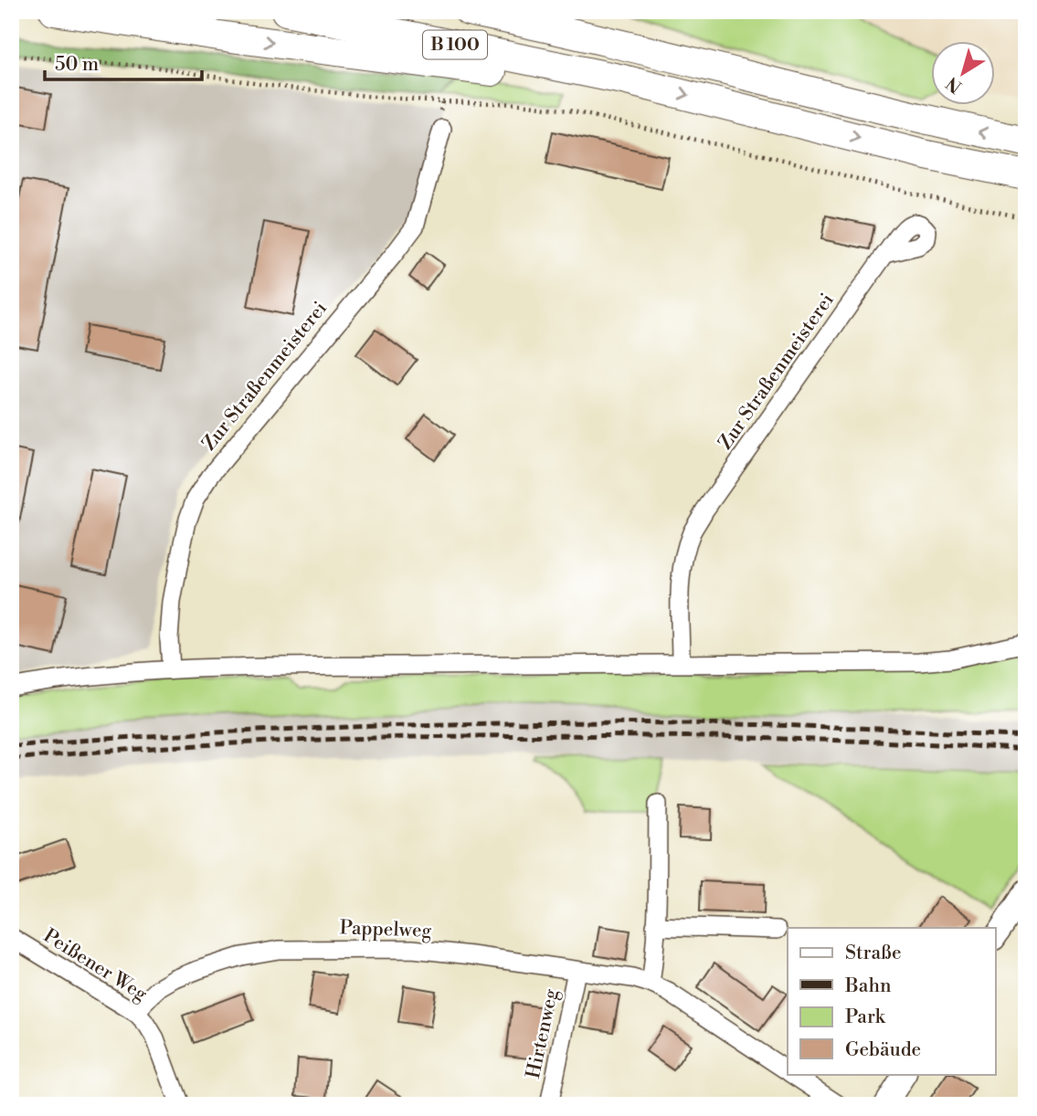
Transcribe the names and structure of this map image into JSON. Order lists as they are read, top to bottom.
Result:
{
  "streets": {
    "highway": ["B 100"],
    "street": [
      "Zur Straßenmeisterei",
      "Pappelweg",
      "Peißener Weg",
      "Hirtenweg"
    ]
  },
  "crossings": [
    ["Pappelweg", "Peißener Weg"],
    ["Pappelweg", "Hirtenweg"]
  ],
  "legend": [
    "Straße",
    "Bahn",
    "Park",
    "Gebäude"
  ],
  "scale_bar": "50 m",
  "north": "bottom left"
}
